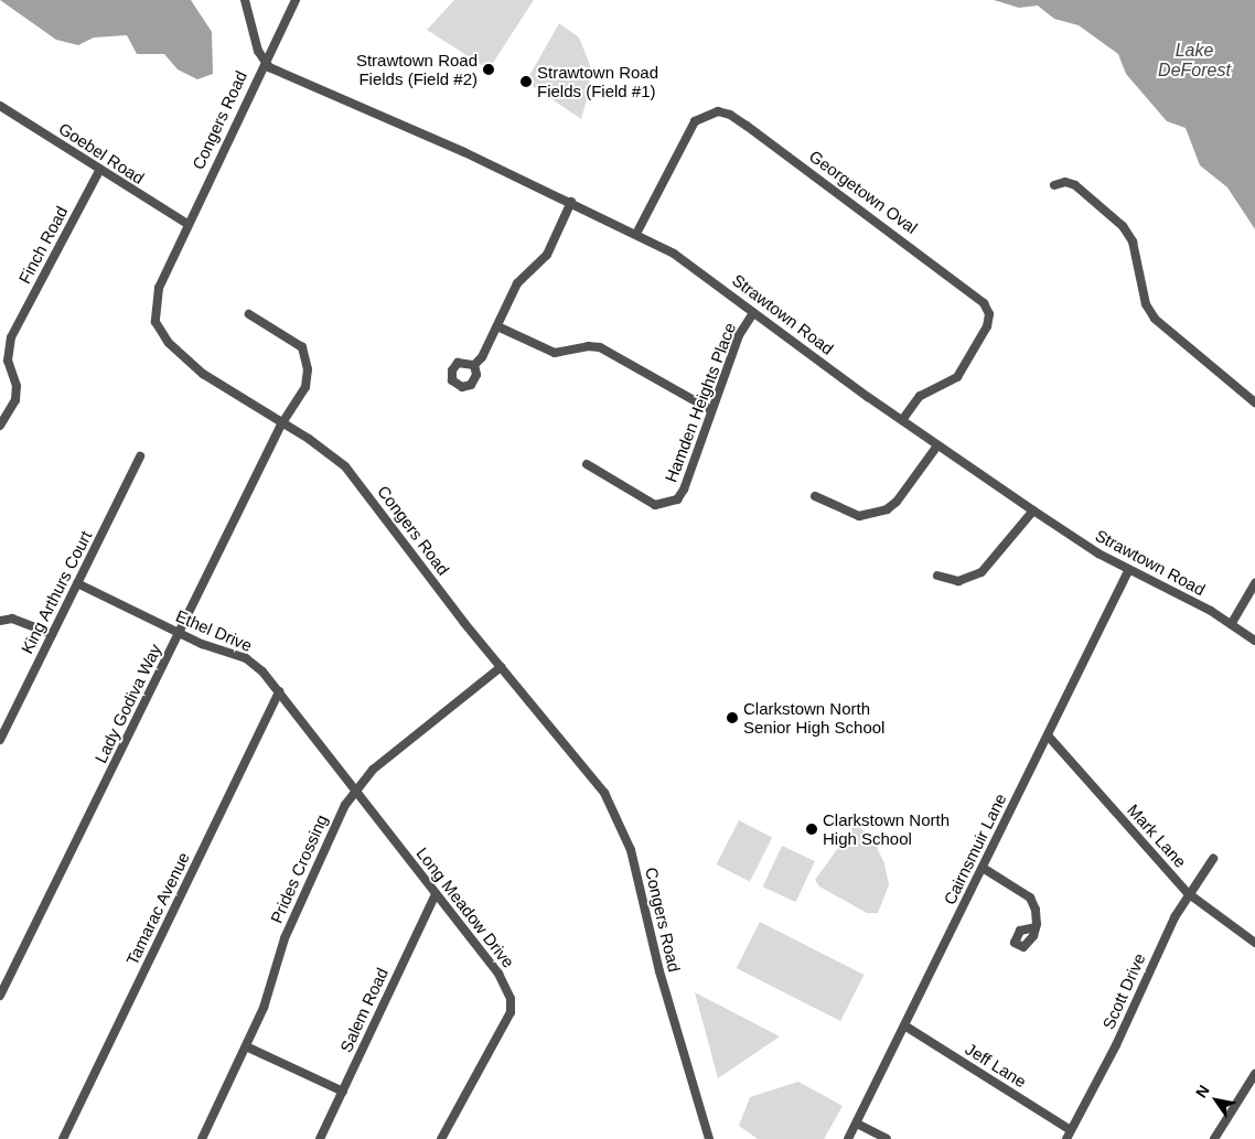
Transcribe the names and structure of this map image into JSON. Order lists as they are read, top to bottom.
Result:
{
  "streets": {
    "street": [
      "Congers Road",
      "Goebel Road",
      "Georgetown Oval",
      "Finch Road",
      "Strawtown Road",
      "Hamden Heights Place",
      "King Arthurs Court",
      "Ethel Drive",
      "Lady Godiva Way",
      "Mark Lane",
      "Cairnsmuir Lane",
      "Prides Crossing",
      "Long Meadow Drive",
      "Tamarac Avenue",
      "Scott Drive",
      "Salem Road",
      "Jeff Lane"
    ]
  },
  "crossings": [
    ["Congers Road", "Goebel Road"],
    ["Congers Road", "Strawtown Road"],
    ["Congers Road", "Lady Godiva Way"],
    ["Congers Road", "Prides Crossing"],
    ["Goebel Road", "Finch Road"],
    ["Georgetown Oval", "Strawtown Road"],
    ["Strawtown Road", "Hamden Heights Place"],
    ["Strawtown Road", "Cairnsmuir Lane"],
    ["King Arthurs Court", "Ethel Drive"],
    ["Ethel Drive", "Lady Godiva Way"],
    ["Ethel Drive", "Prides Crossing"],
    ["Ethel Drive", "Long Meadow Drive"],
    ["Ethel Drive", "Tamarac Avenue"],
    ["Mark Lane", "Cairnsmuir Lane"],
    ["Mark Lane", "Scott Drive"],
    ["Cairnsmuir Lane", "Jeff Lane"],
    ["Prides Crossing", "Long Meadow Drive"],
    ["Long Meadow Drive", "Salem Road"],
    ["Scott Drive", "Jeff Lane"]
  ],
  "water": ["Lake DeForest"],
  "places": [
    "Strawtown Road Fields (Field #2)",
    "Strawtown Road Fields (Field #1)",
    "Clarkstown North Senior High School",
    "Clarkstown North High School"
  ],
  "north": "top left"
}
